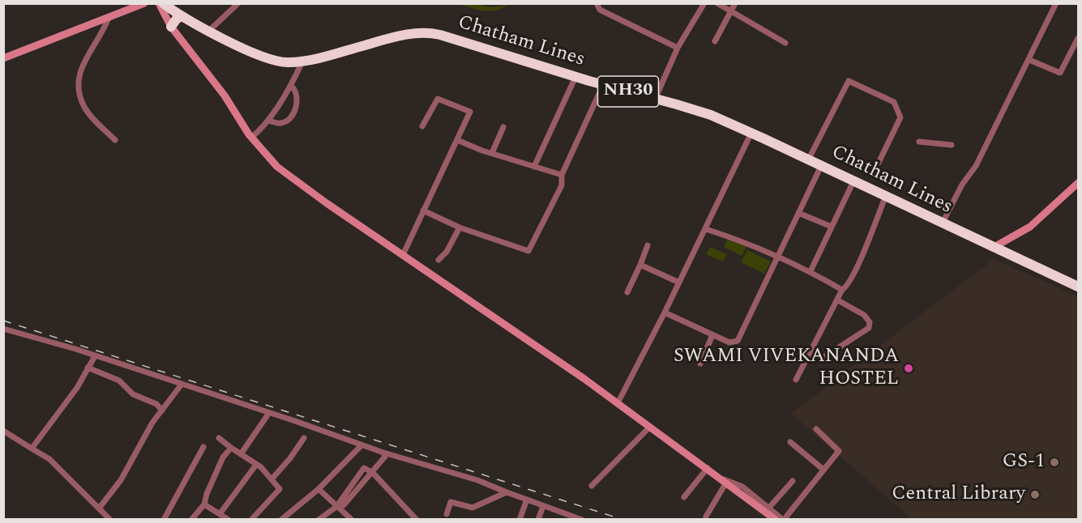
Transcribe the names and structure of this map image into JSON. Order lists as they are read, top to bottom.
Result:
{
  "streets": {
    "highway": ["Chatham Lines", "NH30"]
  },
  "places": ["SWAMI VIVEKANANDA HOSTEL", "GS-1", "Central Library"]
}
